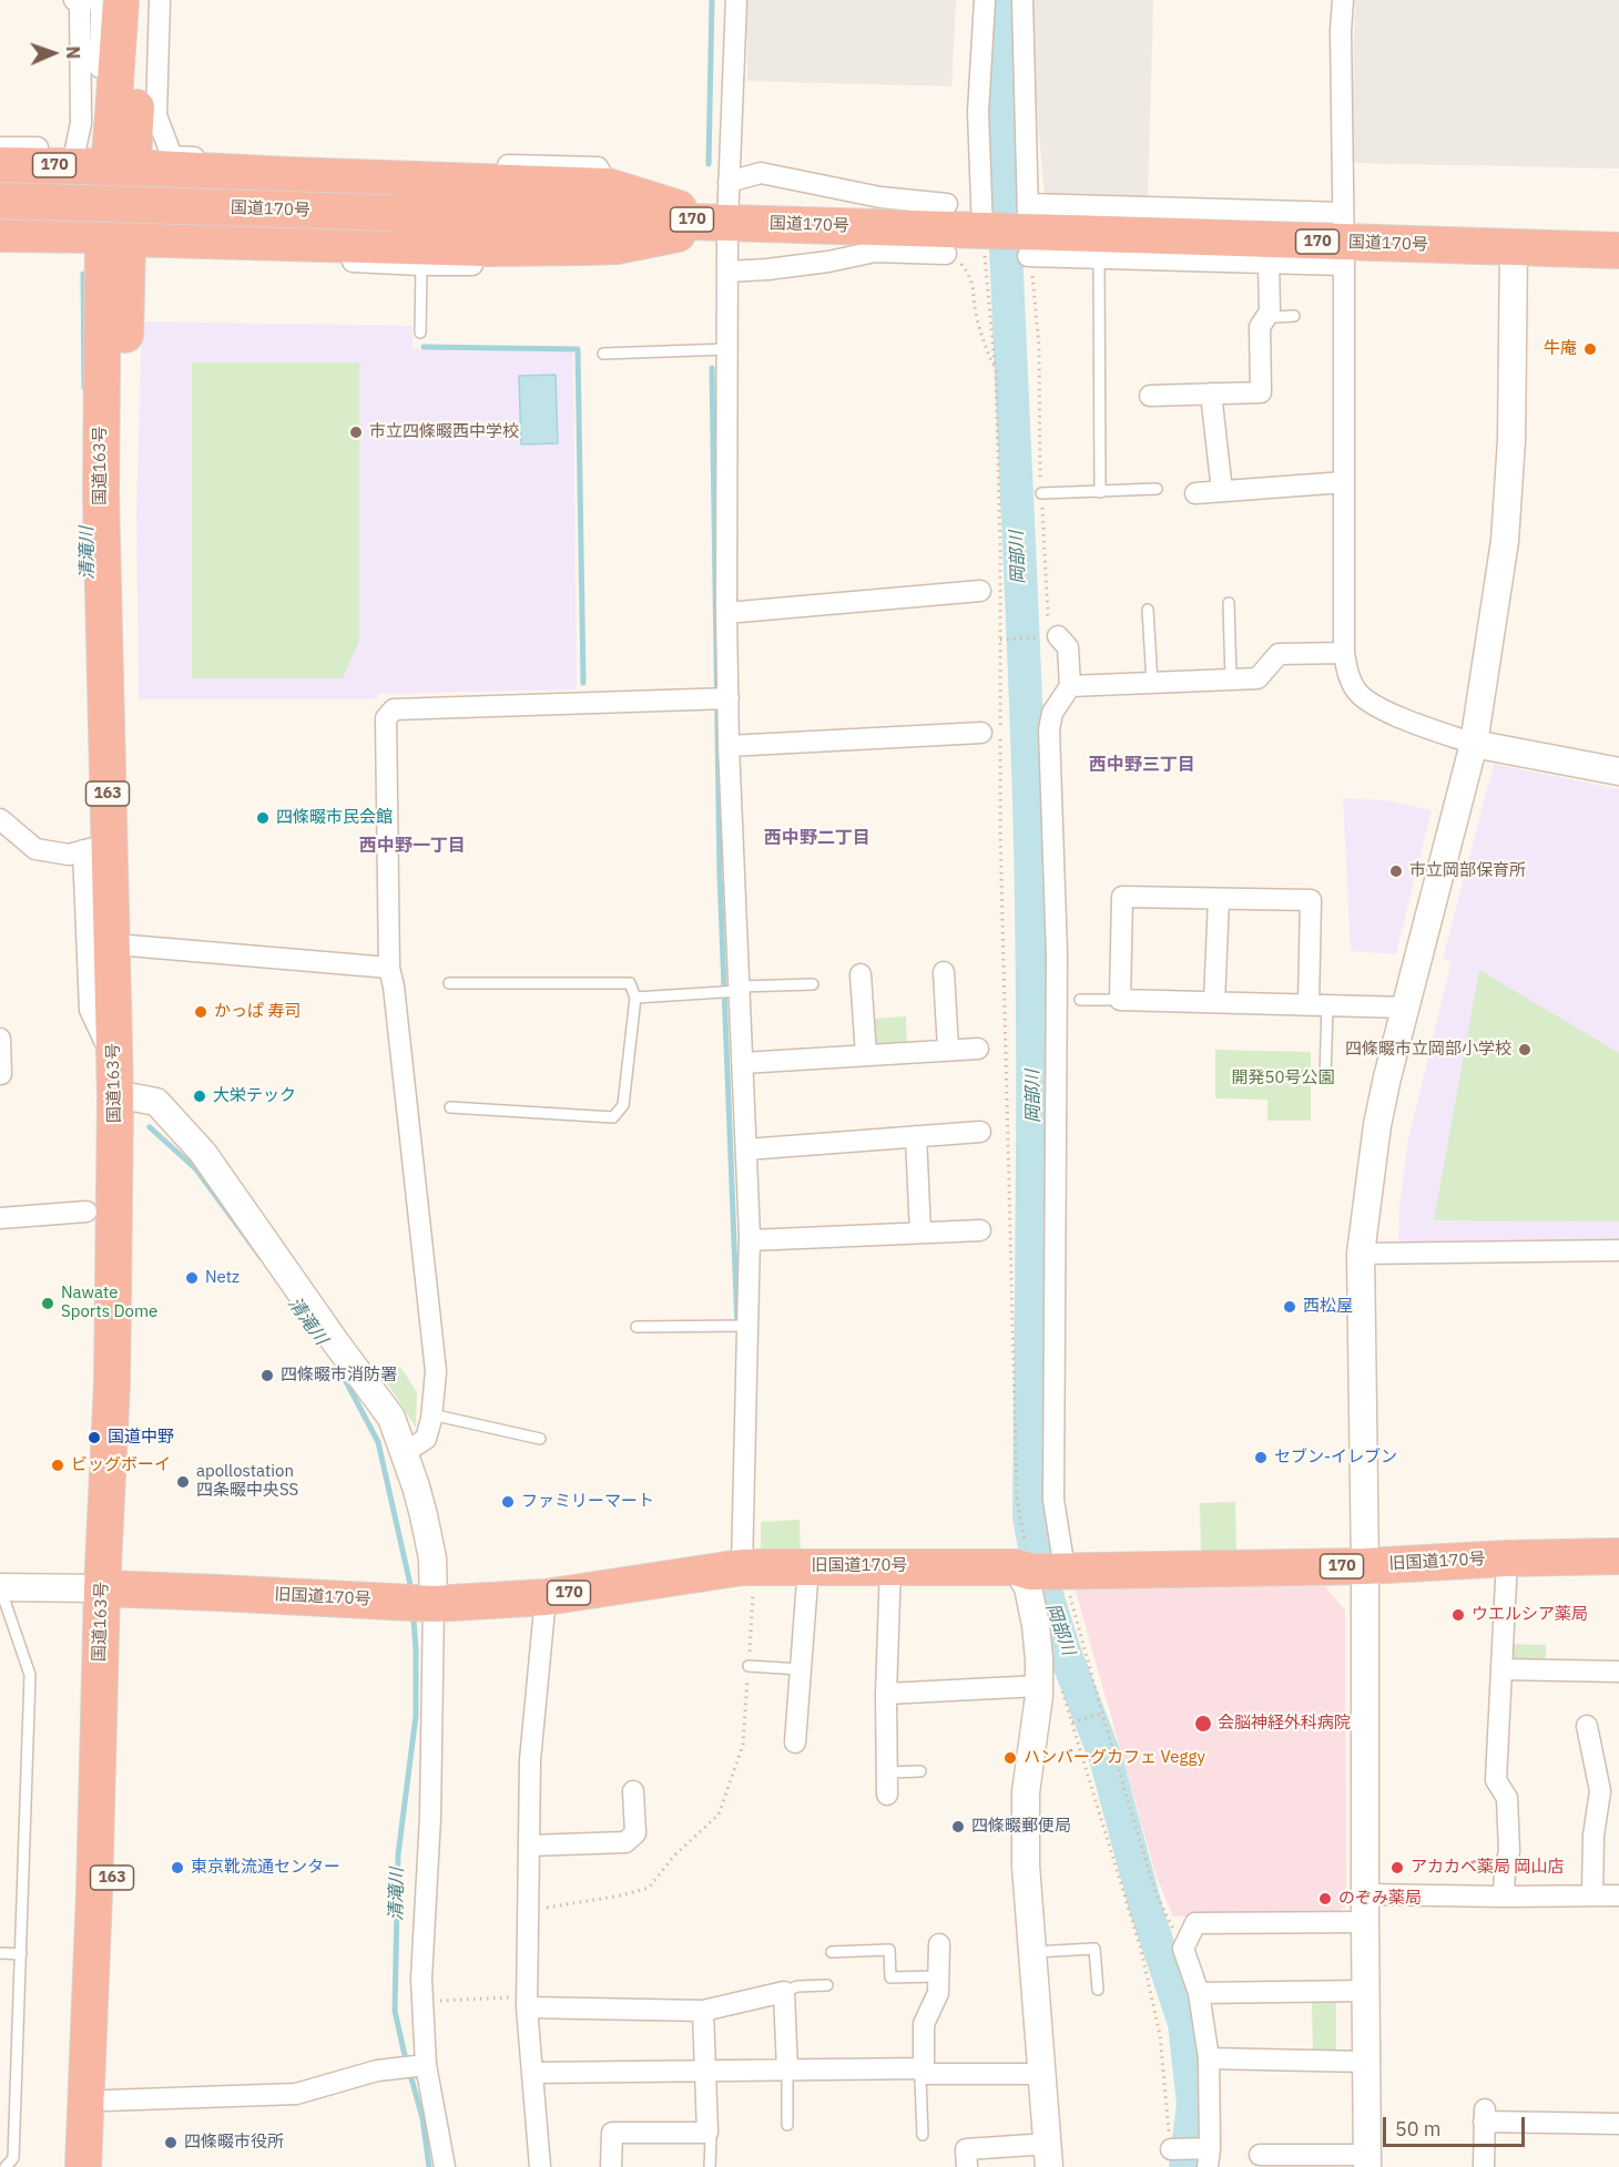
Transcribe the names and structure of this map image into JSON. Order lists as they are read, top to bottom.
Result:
{
  "streets": {
    "highway": [
      "170",
      "国道170号",
      "国道163号",
      "163",
      "旧国道170号"
    ]
  },
  "crossings": [
    ["170", "国道170号"],
    ["170", "国道163号"],
    ["国道163号", "旧国道170号"]
  ],
  "districts": ["西中野三丁目", "西中野二丁目", "西中野一丁目"],
  "water": ["清滝川", "岡部川"],
  "parks": ["開発50号公園"],
  "places": [
    "牛庵",
    "市立四條畷西中学校",
    "四條畷市民会館",
    "市立岡部保育所",
    "かっぱ 寿司",
    "四條畷市立岡部小学校",
    "大栄テック",
    "Netz",
    "Nawate Sports Dome",
    "西松屋",
    "四條畷市消防署",
    "国道中野",
    "セブン-イレブン",
    "ビッグボーイ",
    "apollostation 四条畷中央SS",
    "ファミリーマート",
    "ウエルシア薬局",
    "会脳神経外科病院",
    "ハンバーグカフェ Veggy",
    "四條畷郵便局",
    "東京靴流通センター",
    "アカカベ薬局 岡山店",
    "のぞみ薬局",
    "四條畷市役所"
  ],
  "scale_bar": "50 m",
  "north": "right"
}
